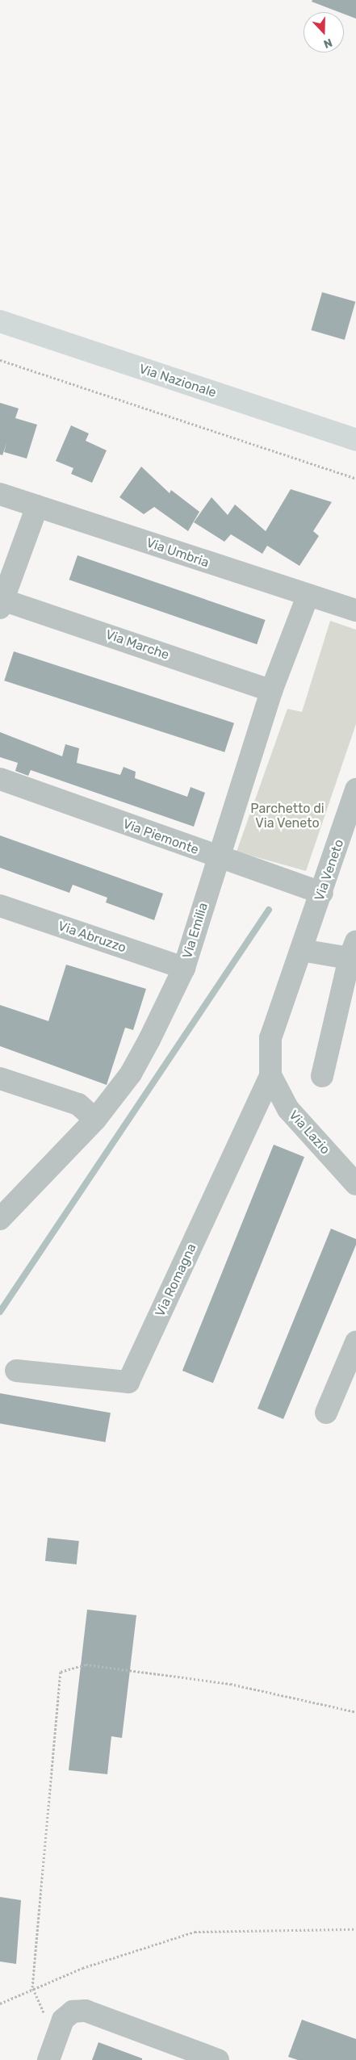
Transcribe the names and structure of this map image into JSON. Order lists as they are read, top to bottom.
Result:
{
  "streets": {
    "main road": ["Via Nazionale"],
    "street": [
      "Via Umbria",
      "Via Marche",
      "Via Piemonte",
      "Via Veneto",
      "Via Emilia",
      "Via Abruzzo",
      "Via Lazio",
      "Via Romagna"
    ]
  },
  "crossings": [
    ["Via Umbria", "Via Emilia"],
    ["Via Marche", "Via Emilia"],
    ["Via Piemonte", "Via Veneto"],
    ["Via Piemonte", "Via Emilia"],
    ["Via Veneto", "Via Lazio"],
    ["Via Veneto", "Via Romagna"],
    ["Via Emilia", "Via Abruzzo"],
    ["Via Lazio", "Via Romagna"]
  ],
  "parks": ["Parchetto di Via Veneto"],
  "north": "bottom"
}
